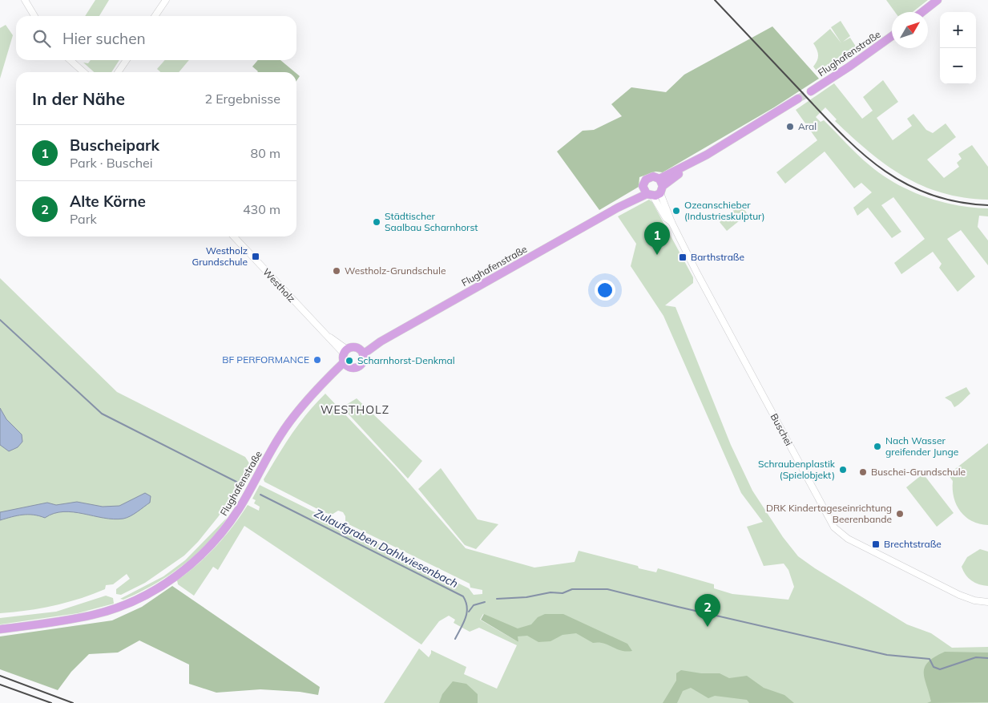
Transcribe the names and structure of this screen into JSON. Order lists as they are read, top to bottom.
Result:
{
  "streets": {
    "main road": ["Flughafenstraße"],
    "street": ["Westholz", "Buschei"]
  },
  "crossings": [
    ["Flughafenstraße", "Westholz"],
    ["Flughafenstraße", "Buschei"]
  ],
  "districts": ["WESTHOLZ"],
  "water": ["Zulaufgraben Dahlwiesenbach"],
  "places": {
    "other": [
      "Aral",
      "Ozeanschieber (Industrieskulptur)",
      "Städtischer Saalbau Scharnhorst",
      "Westholz-Grundschule",
      "BF PERFORMANCE",
      "Scharnhorst-Denkmal",
      "Nach Wasser greifender Junge",
      "Schraubenplastik (Spielobjekt)",
      "Buschei-Grundschule",
      "DRK Kindertageseinrichtung Beerenbande"
    ],
    "transit": ["Westholz Grundschule", "Barthstraße", "Brechtstraße"]
  },
  "north": "top right",
  "page": {
    "map_buttons": ["+", "−"],
    "search": "Hier suchen",
    "heading": ["In der Nähe", "2 Ergebnisse"],
    "list": [
      {
        "mark": "1",
        "name": "Buscheipark",
        "note": "Park · Buschei",
        "value": "80 m"
      },
      {
        "mark": "2",
        "name": "Alte Körne",
        "note": "Park",
        "value": "430 m"
      }
    ],
    "pins": ["1", "2"]
  }
}
